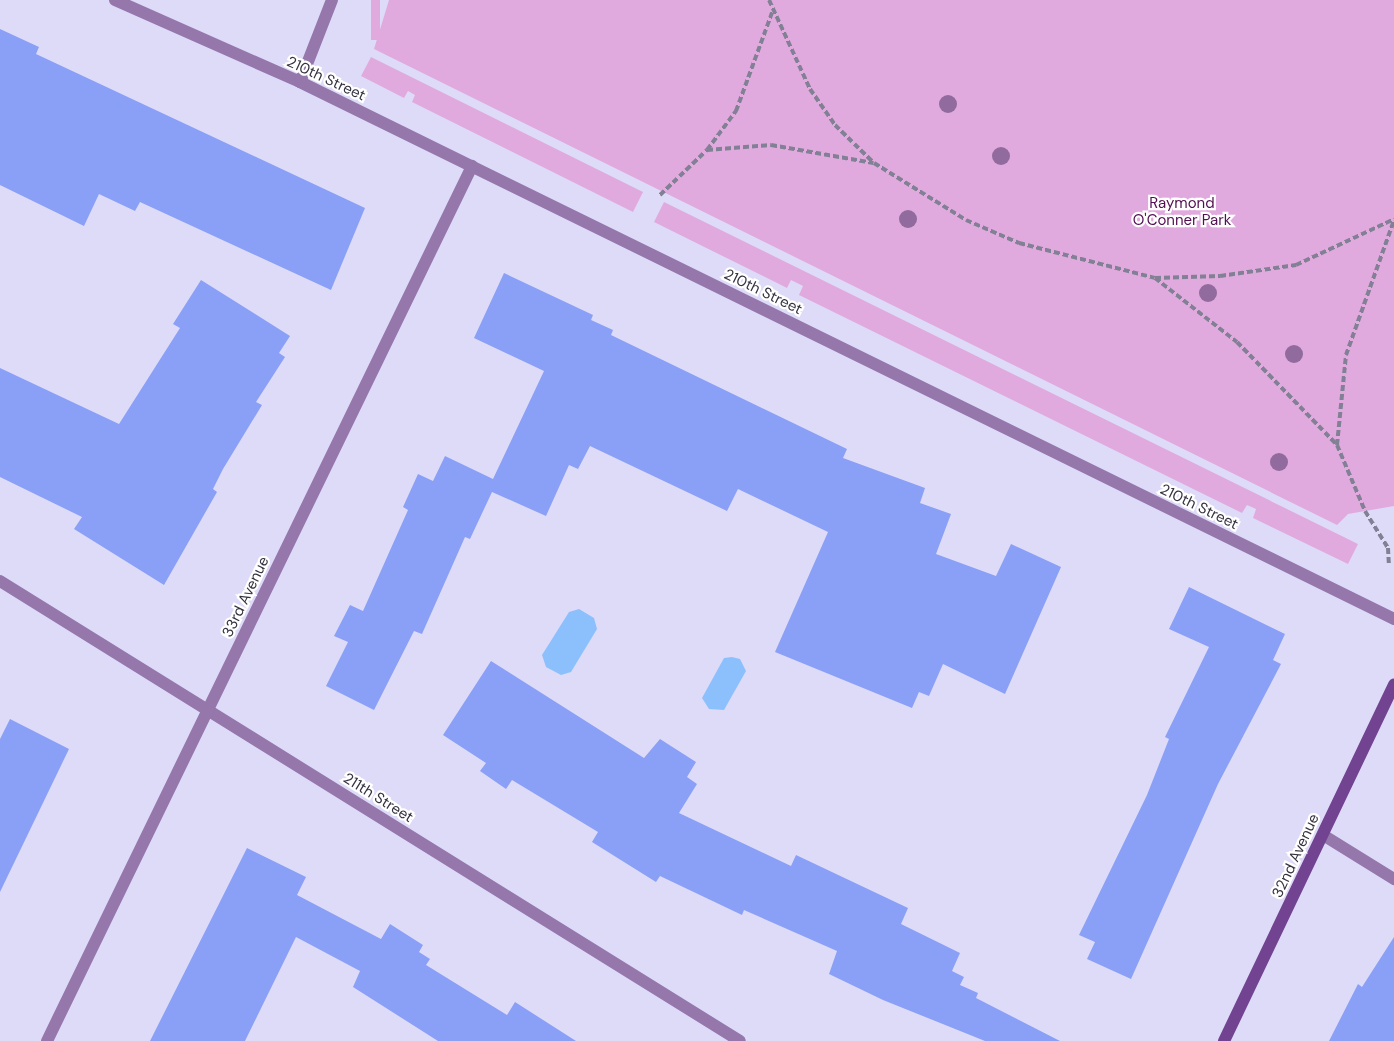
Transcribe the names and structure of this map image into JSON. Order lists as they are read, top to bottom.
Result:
{
  "streets": {
    "street": [
      "210th Street",
      "33rd Avenue",
      "211th Street",
      "32nd Avenue"
    ]
  },
  "crossings": [
    ["210th Street", "33rd Avenue"],
    ["33rd Avenue", "211th Street"]
  ],
  "parks": ["Raymond O'Conner Park"]
}
